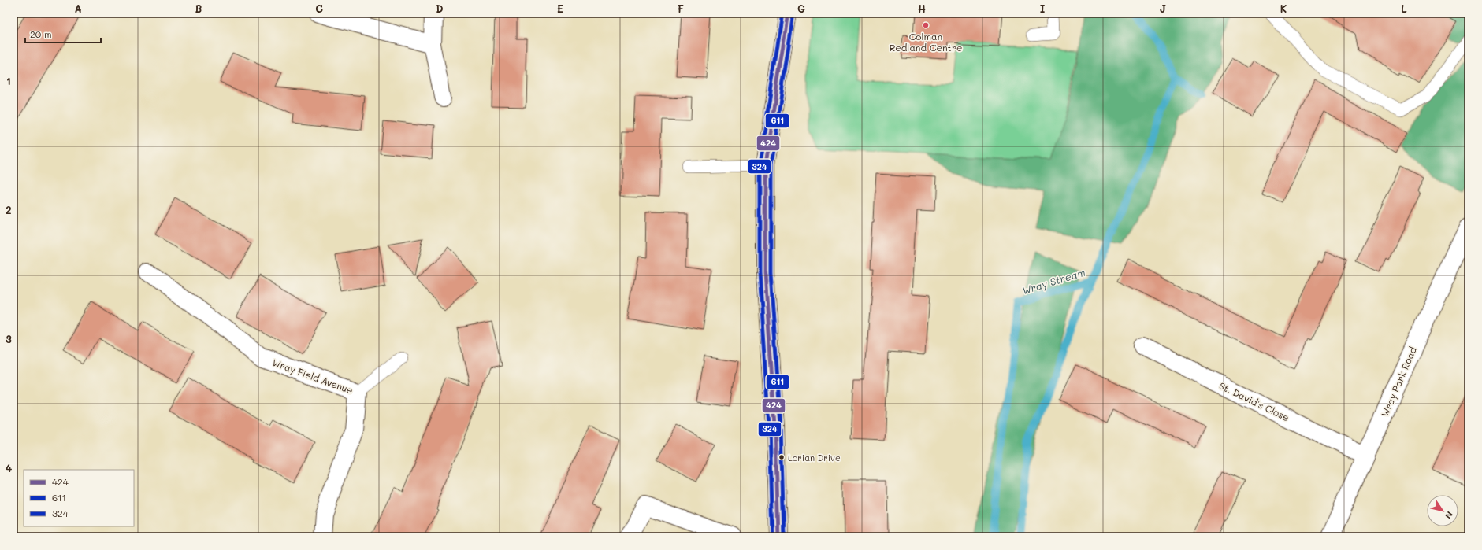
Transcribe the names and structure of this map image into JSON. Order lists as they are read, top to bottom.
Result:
{
  "streets": {
    "street": ["Wray Field Avenue", "Wray Park Road", "St. David's Close"]
  },
  "crossings": [
    ["Wray Park Road", "St. David's Close"]
  ],
  "water": ["Wray Stream"],
  "places": ["Colman Redland Centre", "Lorian Drive"],
  "lines": ["transit line 424", "transit line 324", "transit line 611"],
  "legend": ["424", "611", "324"],
  "scale_bar": "20 m",
  "north": "bottom right",
  "grid": {
    "columns": [
      "A",
      "B",
      "C",
      "D",
      "E",
      "F",
      "G",
      "H",
      "I",
      "J",
      "K",
      "L"
    ],
    "rows": [
      "1",
      "2",
      "3",
      "4"
    ]
  }
}
